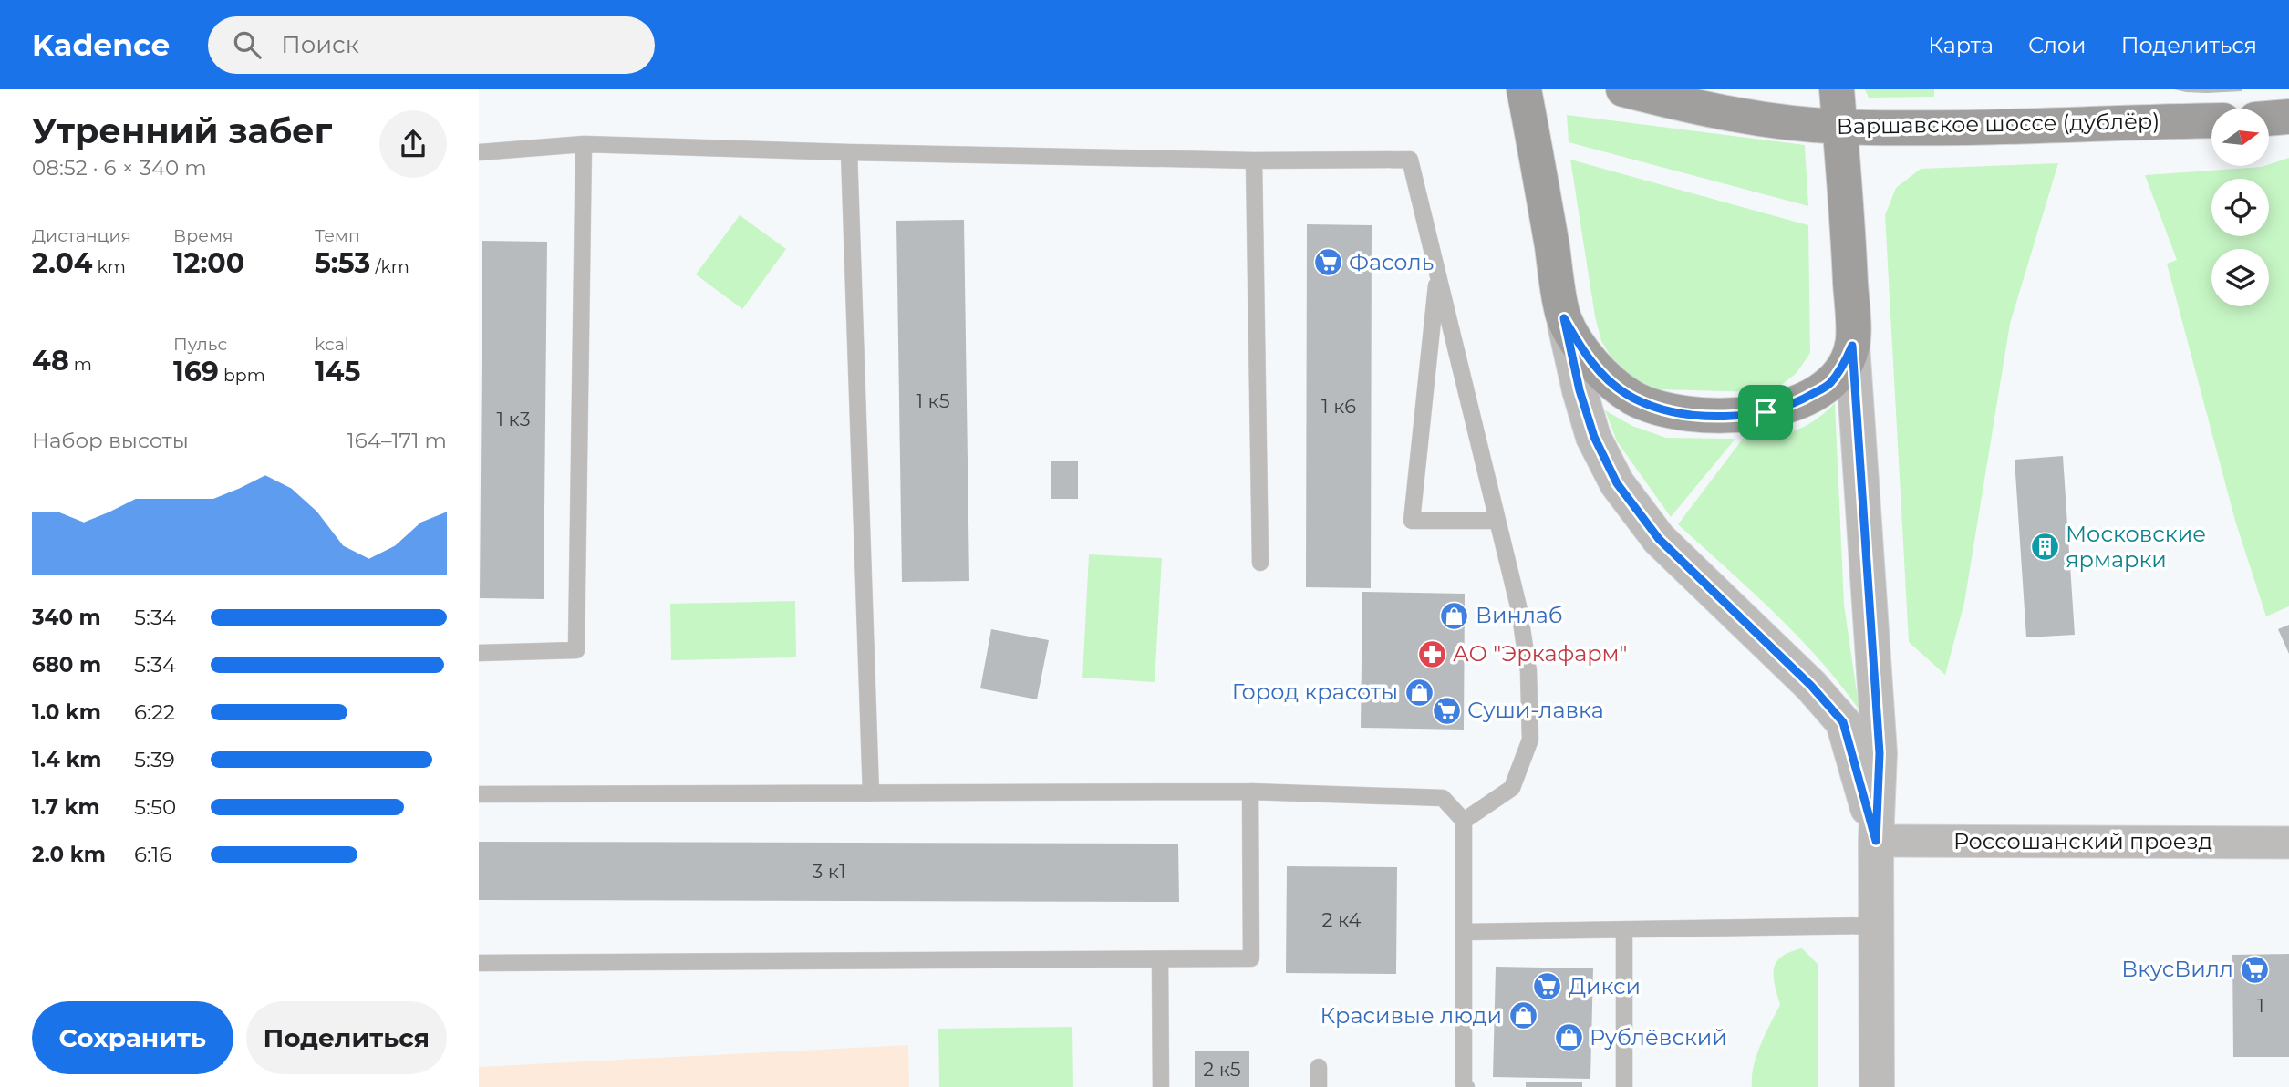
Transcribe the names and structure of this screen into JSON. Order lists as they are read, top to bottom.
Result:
{
  "streets": {
    "main road": ["Варшавское шоссе (дублёр)"],
    "street": ["Россошанский проезд"]
  },
  "places": {
    "supermarket": [
      "Фасоль",
      "Суши-лавка",
      "ВкусВилл",
      "Дикси"
    ],
    "building": ["Московские ярмарки"],
    "shop": [
      "Винлаб",
      "Город красоты",
      "Красивые люди",
      "Рублёвский"
    ],
    "pharmacy": ["АО \"Эркафарм\""]
  },
  "house_numbers": [
    "1 к5",
    "1 к6",
    "1 к3",
    "3 к1",
    "2 к4",
    "1",
    "2 к5"
  ],
  "north": "right",
  "page": {
    "header": "Kadence",
    "search": "Поиск",
    "nav": ["Карта", "Слои", "Поделиться"],
    "heading": ["Утренний забег", "08:52 · 6 × 340 m"],
    "stats": [
      ["Дистанция", "2.04 km"],
      ["Время", "12:00"],
      ["Темп", "5:53 /km"],
      ["48 m"],
      ["Пульс", "169 bpm"],
      ["kcal", "145"]
    ],
    "chart": ["Набор высоты", "164–171 m"],
    "list": [
      {
        "name": "340 m",
        "note": "5:34"
      },
      {
        "name": "680 m",
        "note": "5:34"
      },
      {
        "name": "1.0 km",
        "note": "6:22"
      },
      {
        "name": "1.4 km",
        "note": "5:39"
      },
      {
        "name": "1.7 km",
        "note": "5:50"
      },
      {
        "name": "2.0 km",
        "note": "6:16"
      }
    ],
    "buttons": ["Сохранить", "Поделиться"]
  }
}
